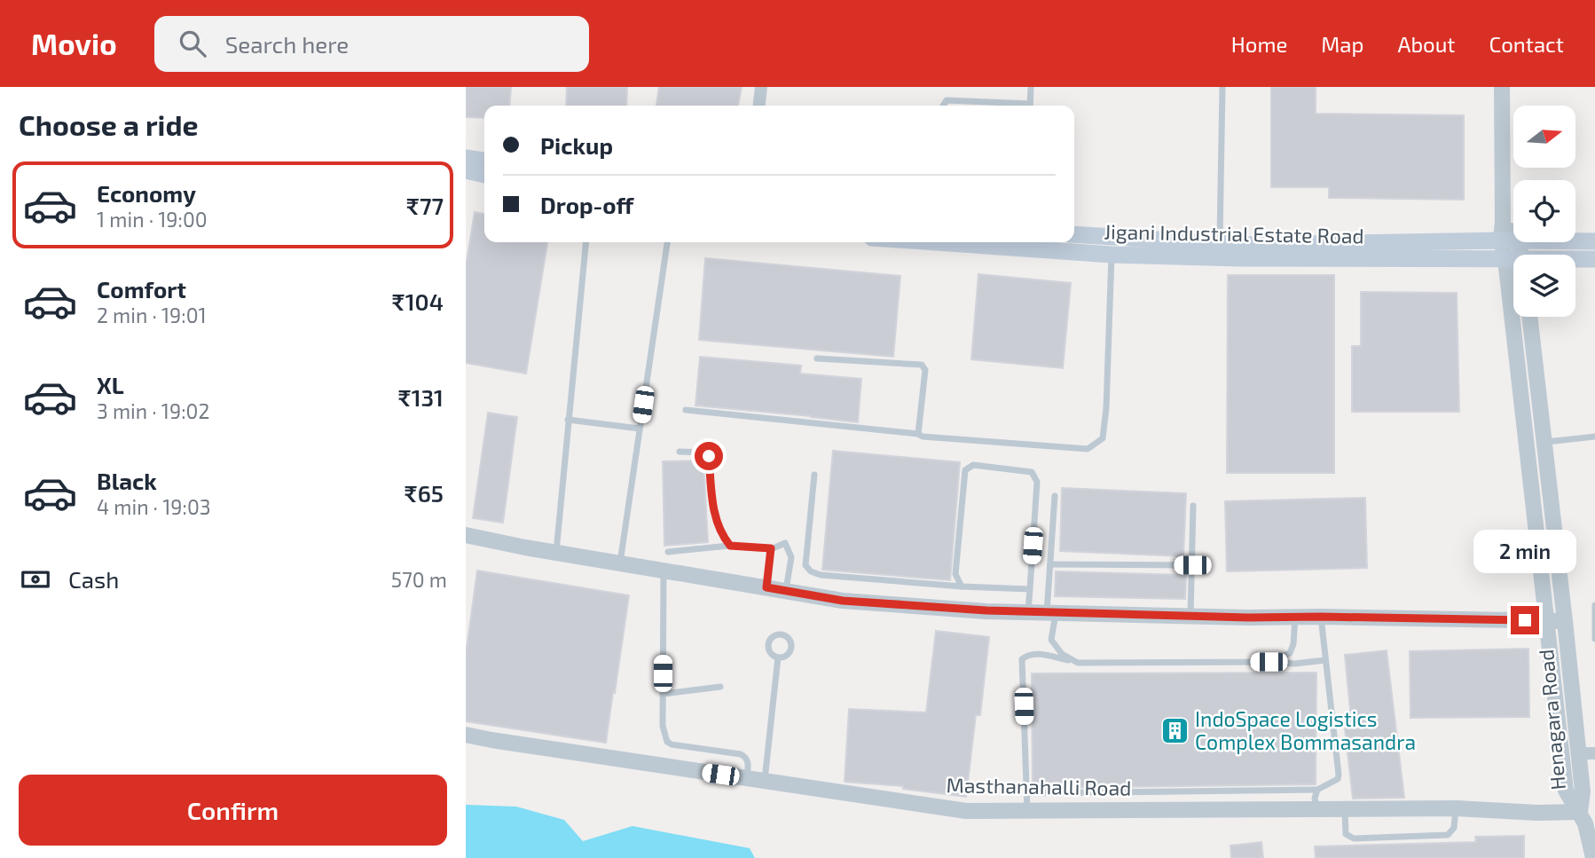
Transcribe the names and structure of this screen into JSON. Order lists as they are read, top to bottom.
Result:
{
  "streets": {
    "main road": ["Jigani Industrial Estate Road"],
    "street": ["Henagara Road", "Masthanahalli Road"]
  },
  "crossings": [
    ["Jigani Industrial Estate Road", "Henagara Road"],
    ["Henagara Road", "Masthanahalli Road"]
  ],
  "places": {
    "building": ["IndoSpace Logistics Complex Bommasandra"]
  },
  "north": "right",
  "page": {
    "header": "Movio",
    "search": "Search here",
    "nav": [
      "Home",
      "Map",
      "About",
      "Contact"
    ],
    "heading": "Choose a ride",
    "banner": ["Pickup", "Drop-off"],
    "list": [
      {
        "name": "Economy",
        "note": "1 min · 19:00",
        "value": "₹77"
      },
      {
        "name": "Comfort",
        "note": "2 min · 19:01",
        "value": "₹104"
      },
      {
        "name": "XL",
        "note": "3 min · 19:02",
        "value": "₹131"
      },
      {
        "name": "Black",
        "note": "4 min · 19:03",
        "value": "₹65"
      }
    ],
    "bubble": "2 min",
    "pay": ["Cash", "570 m"],
    "buttons": "Confirm"
  }
}
